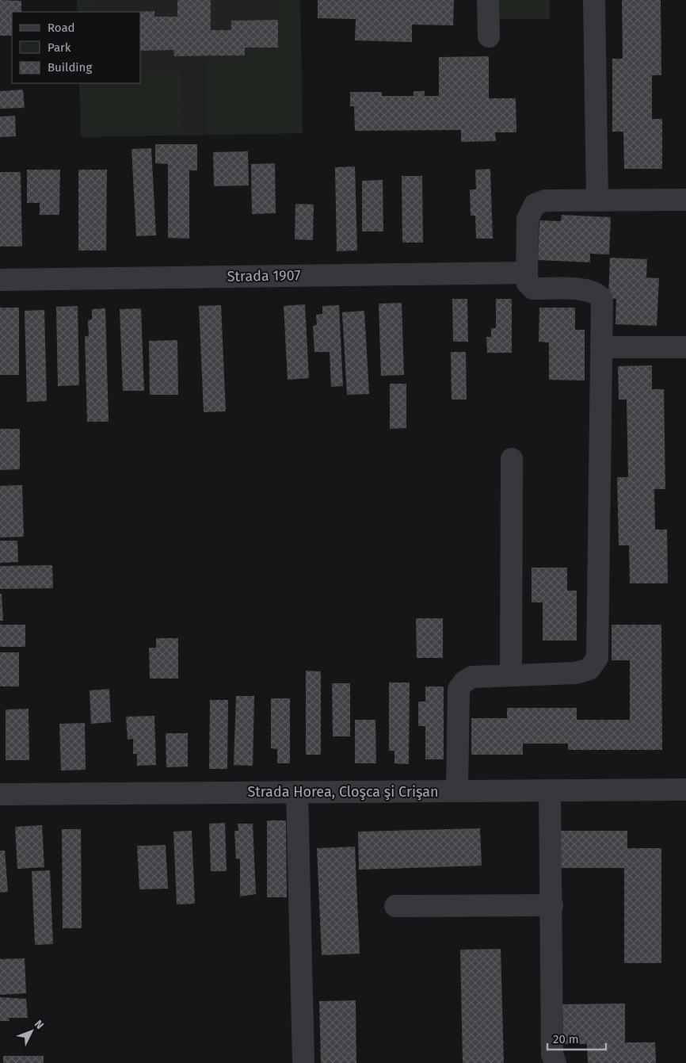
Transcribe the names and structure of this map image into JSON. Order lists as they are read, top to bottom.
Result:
{
  "streets": {
    "street": ["Strada 1907", "Strada Horea, Cloşca şi Crişan"]
  },
  "legend": ["Road", "Park", "Building"],
  "scale_bar": "20 m",
  "north": "top right"
}
